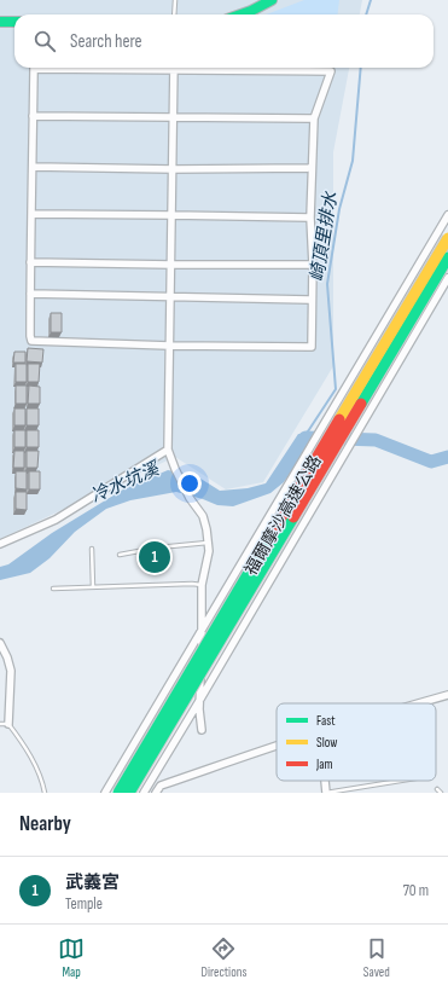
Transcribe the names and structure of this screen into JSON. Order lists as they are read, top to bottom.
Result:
{
  "streets": {
    "main road": ["福爾摩沙高速公路"]
  },
  "water": ["崎頂里排水", "冷水坑溪"],
  "legend": ["Fast", "Slow", "Jam"],
  "page": {
    "search": "Search here",
    "pins": "1",
    "heading": "Nearby",
    "list": [
      {
        "mark": "1",
        "name": "武義宮",
        "note": "Temple",
        "value": "70 m"
      }
    ],
    "nav": ["Map", "Directions", "Saved"]
  }
}
